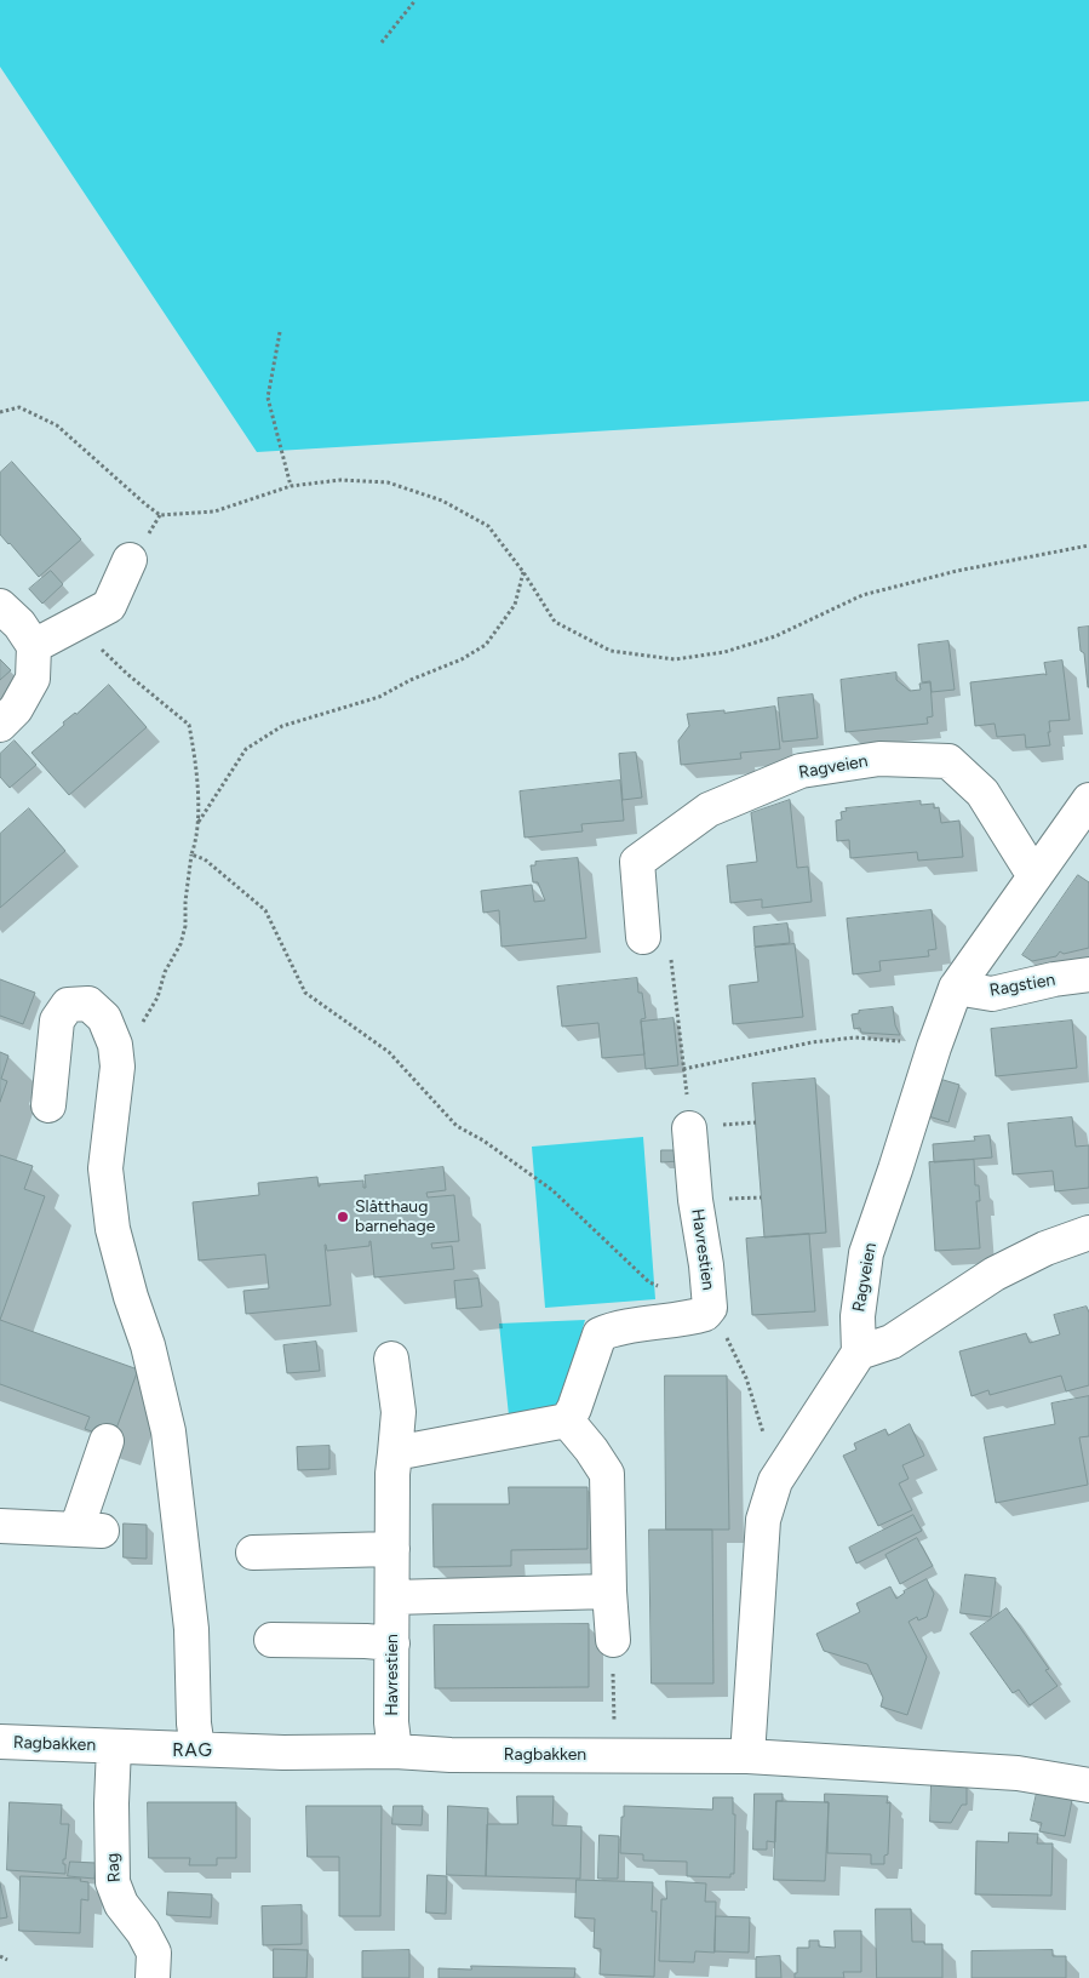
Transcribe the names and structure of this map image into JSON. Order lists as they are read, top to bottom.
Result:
{
  "streets": {
    "street": [
      "Ragveien",
      "Ragstien",
      "Havrestien",
      "Ragbakken",
      "Rag"
    ]
  },
  "crossings": [
    ["Ragveien", "Ragstien"],
    ["Havrestien", "Ragbakken"],
    ["Ragbakken", "Rag"]
  ],
  "districts": ["RAG"],
  "places": ["Slåtthaug barnehage"]
}
